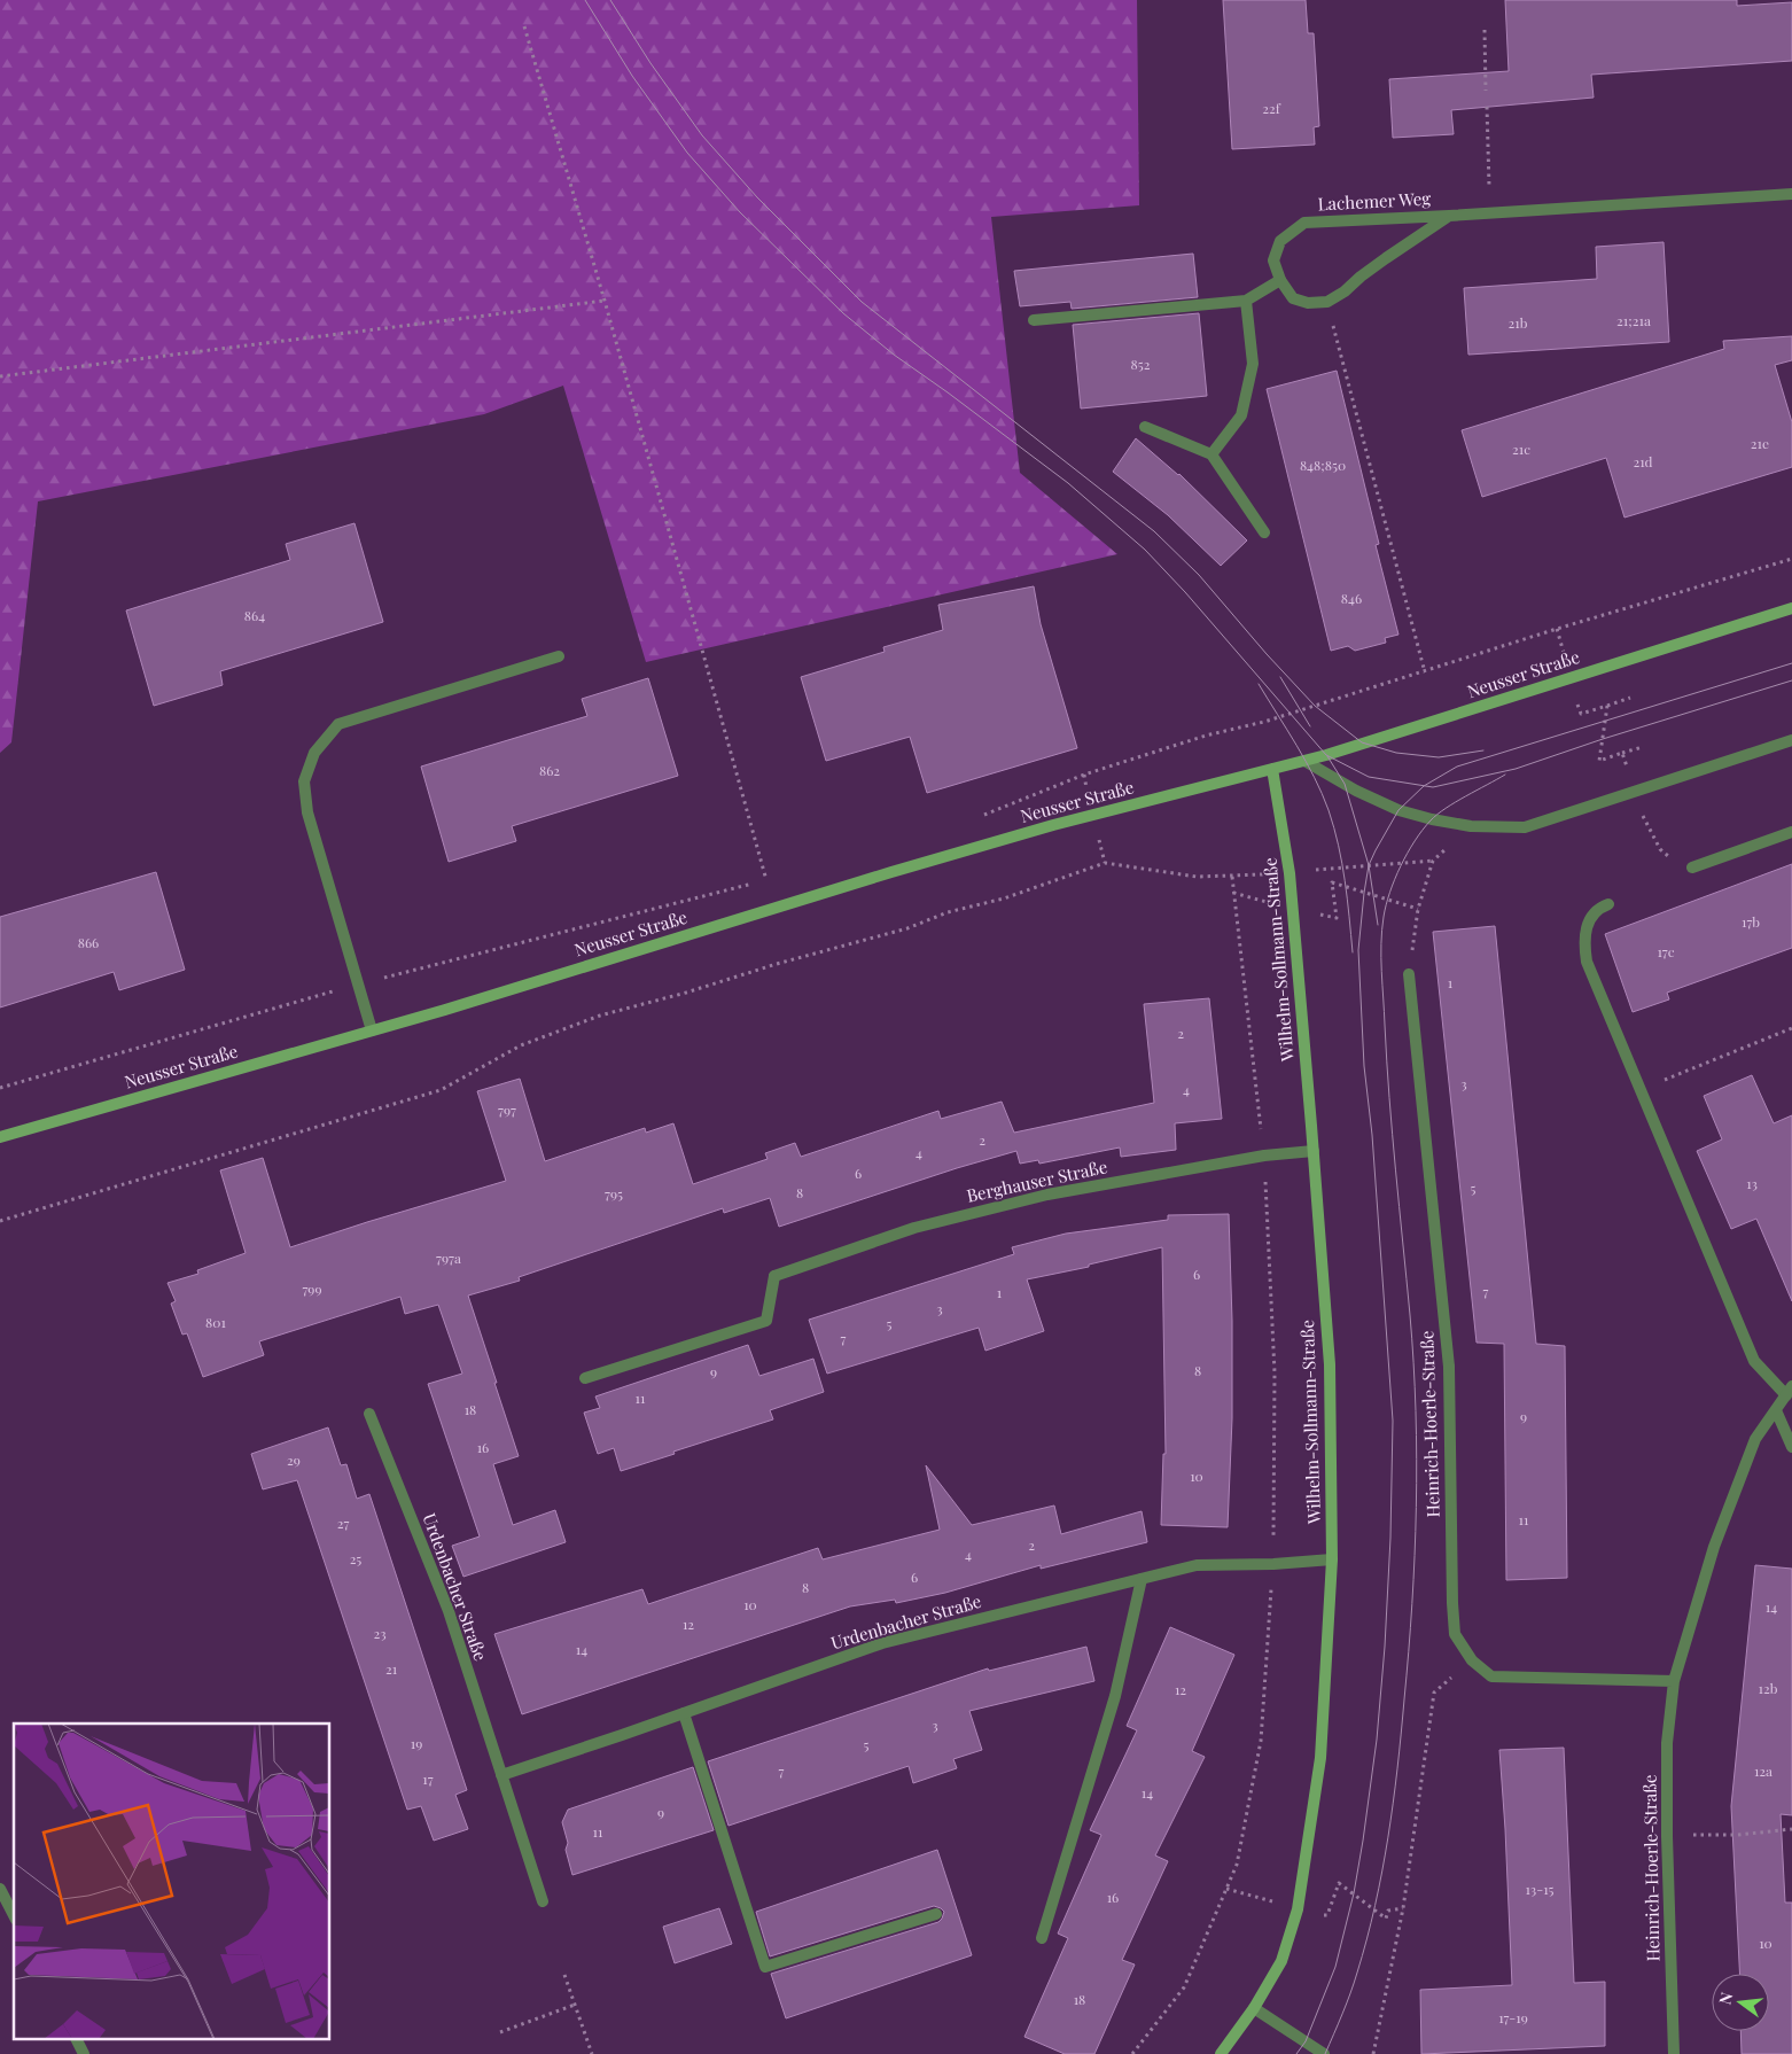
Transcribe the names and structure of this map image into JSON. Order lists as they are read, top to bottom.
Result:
{
  "streets": {
    "main road": ["Neusser Straße", "Wilhelm-Sollmann-Straße"],
    "street": [
      "Lachemer Weg",
      "Berghauser Straße",
      "Heinrich-Hoerle-Straße",
      "Urdenbacher Straße"
    ]
  },
  "crossings": [
    ["Neusser Straße", "Wilhelm-Sollmann-Straße"],
    ["Wilhelm-Sollmann-Straße", "Berghauser Straße"],
    ["Wilhelm-Sollmann-Straße", "Urdenbacher Straße"]
  ],
  "house_numbers": [
    "22f",
    "21;21a",
    "21b",
    "852",
    "21e",
    "21c",
    "21d",
    "848;850",
    "846",
    "864",
    "862",
    "17b",
    "866",
    "17c",
    "1",
    "2",
    "3",
    "4",
    "797",
    "2",
    "4",
    "6",
    "13",
    "5",
    "8",
    "795",
    "797a",
    "6",
    "799",
    "7",
    "1",
    "3",
    "801",
    "5",
    "7",
    "8",
    "9",
    "11",
    "18",
    "9",
    "16",
    "29",
    "10",
    "11",
    "27",
    "2",
    "4",
    "25",
    "6",
    "8",
    "10",
    "14",
    "12",
    "23",
    "14",
    "21",
    "12b",
    "12",
    "3",
    "19",
    "5",
    "7",
    "12a",
    "17",
    "14",
    "9",
    "11",
    "13-15",
    "16",
    "10",
    "18",
    "17-19"
  ],
  "north": "left"
}
